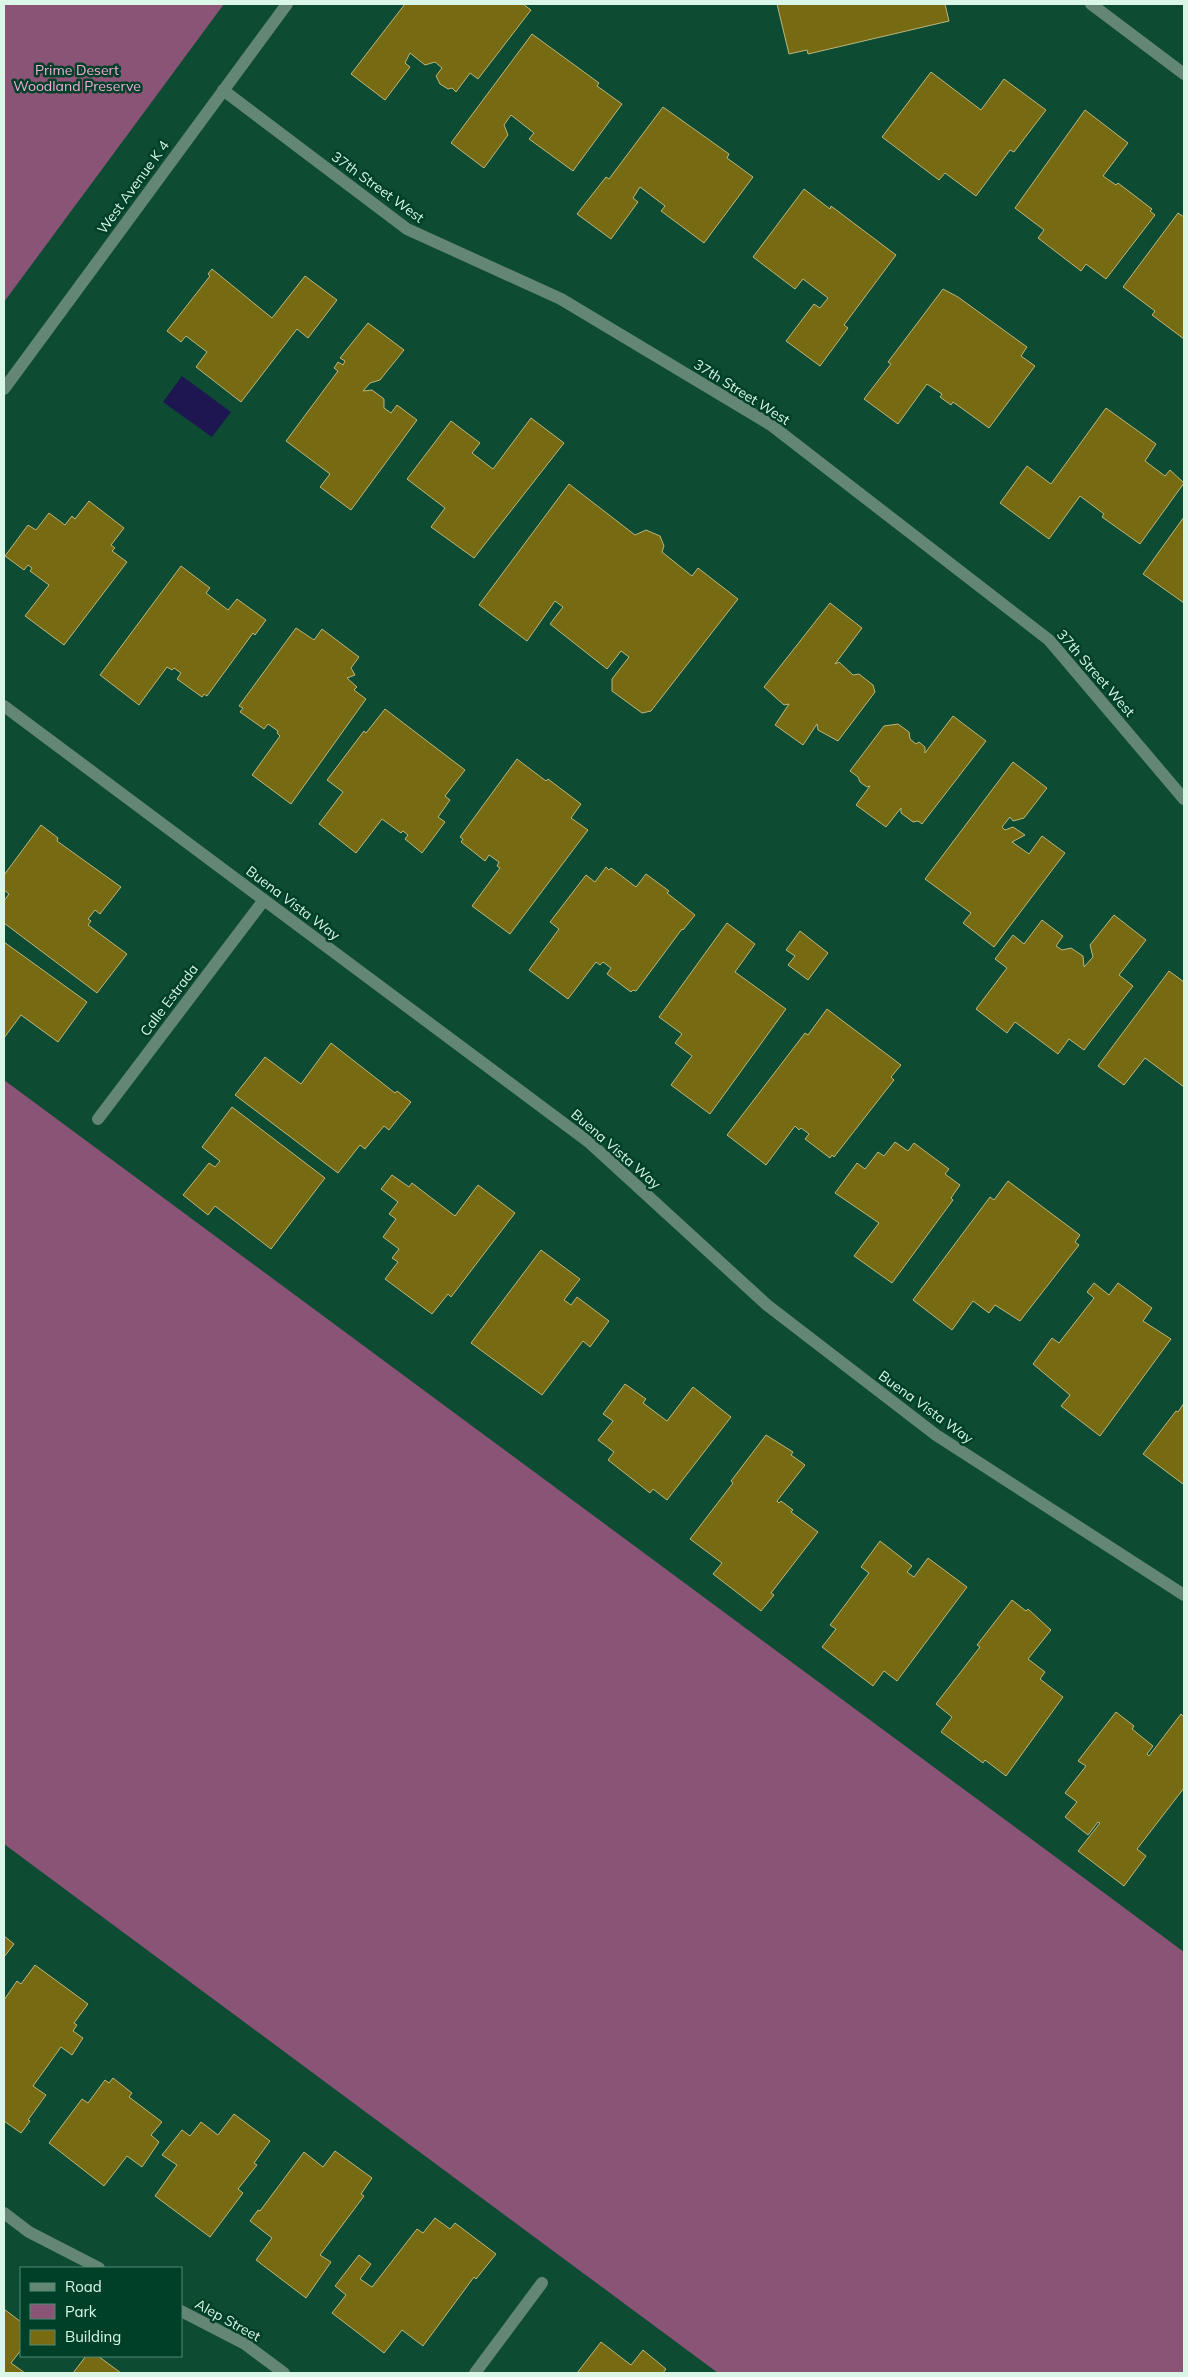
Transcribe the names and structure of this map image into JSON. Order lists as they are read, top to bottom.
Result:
{
  "streets": {
    "street": [
      "West Avenue K 4",
      "37th Street West",
      "Buena Vista Way",
      "Calle Estrada",
      "Alep Street"
    ]
  },
  "crossings": [
    ["West Avenue K 4", "37th Street West"],
    ["Buena Vista Way", "Calle Estrada"]
  ],
  "parks": ["Prime Desert Woodland Preserve"],
  "legend": ["Road", "Park", "Building"]
}
